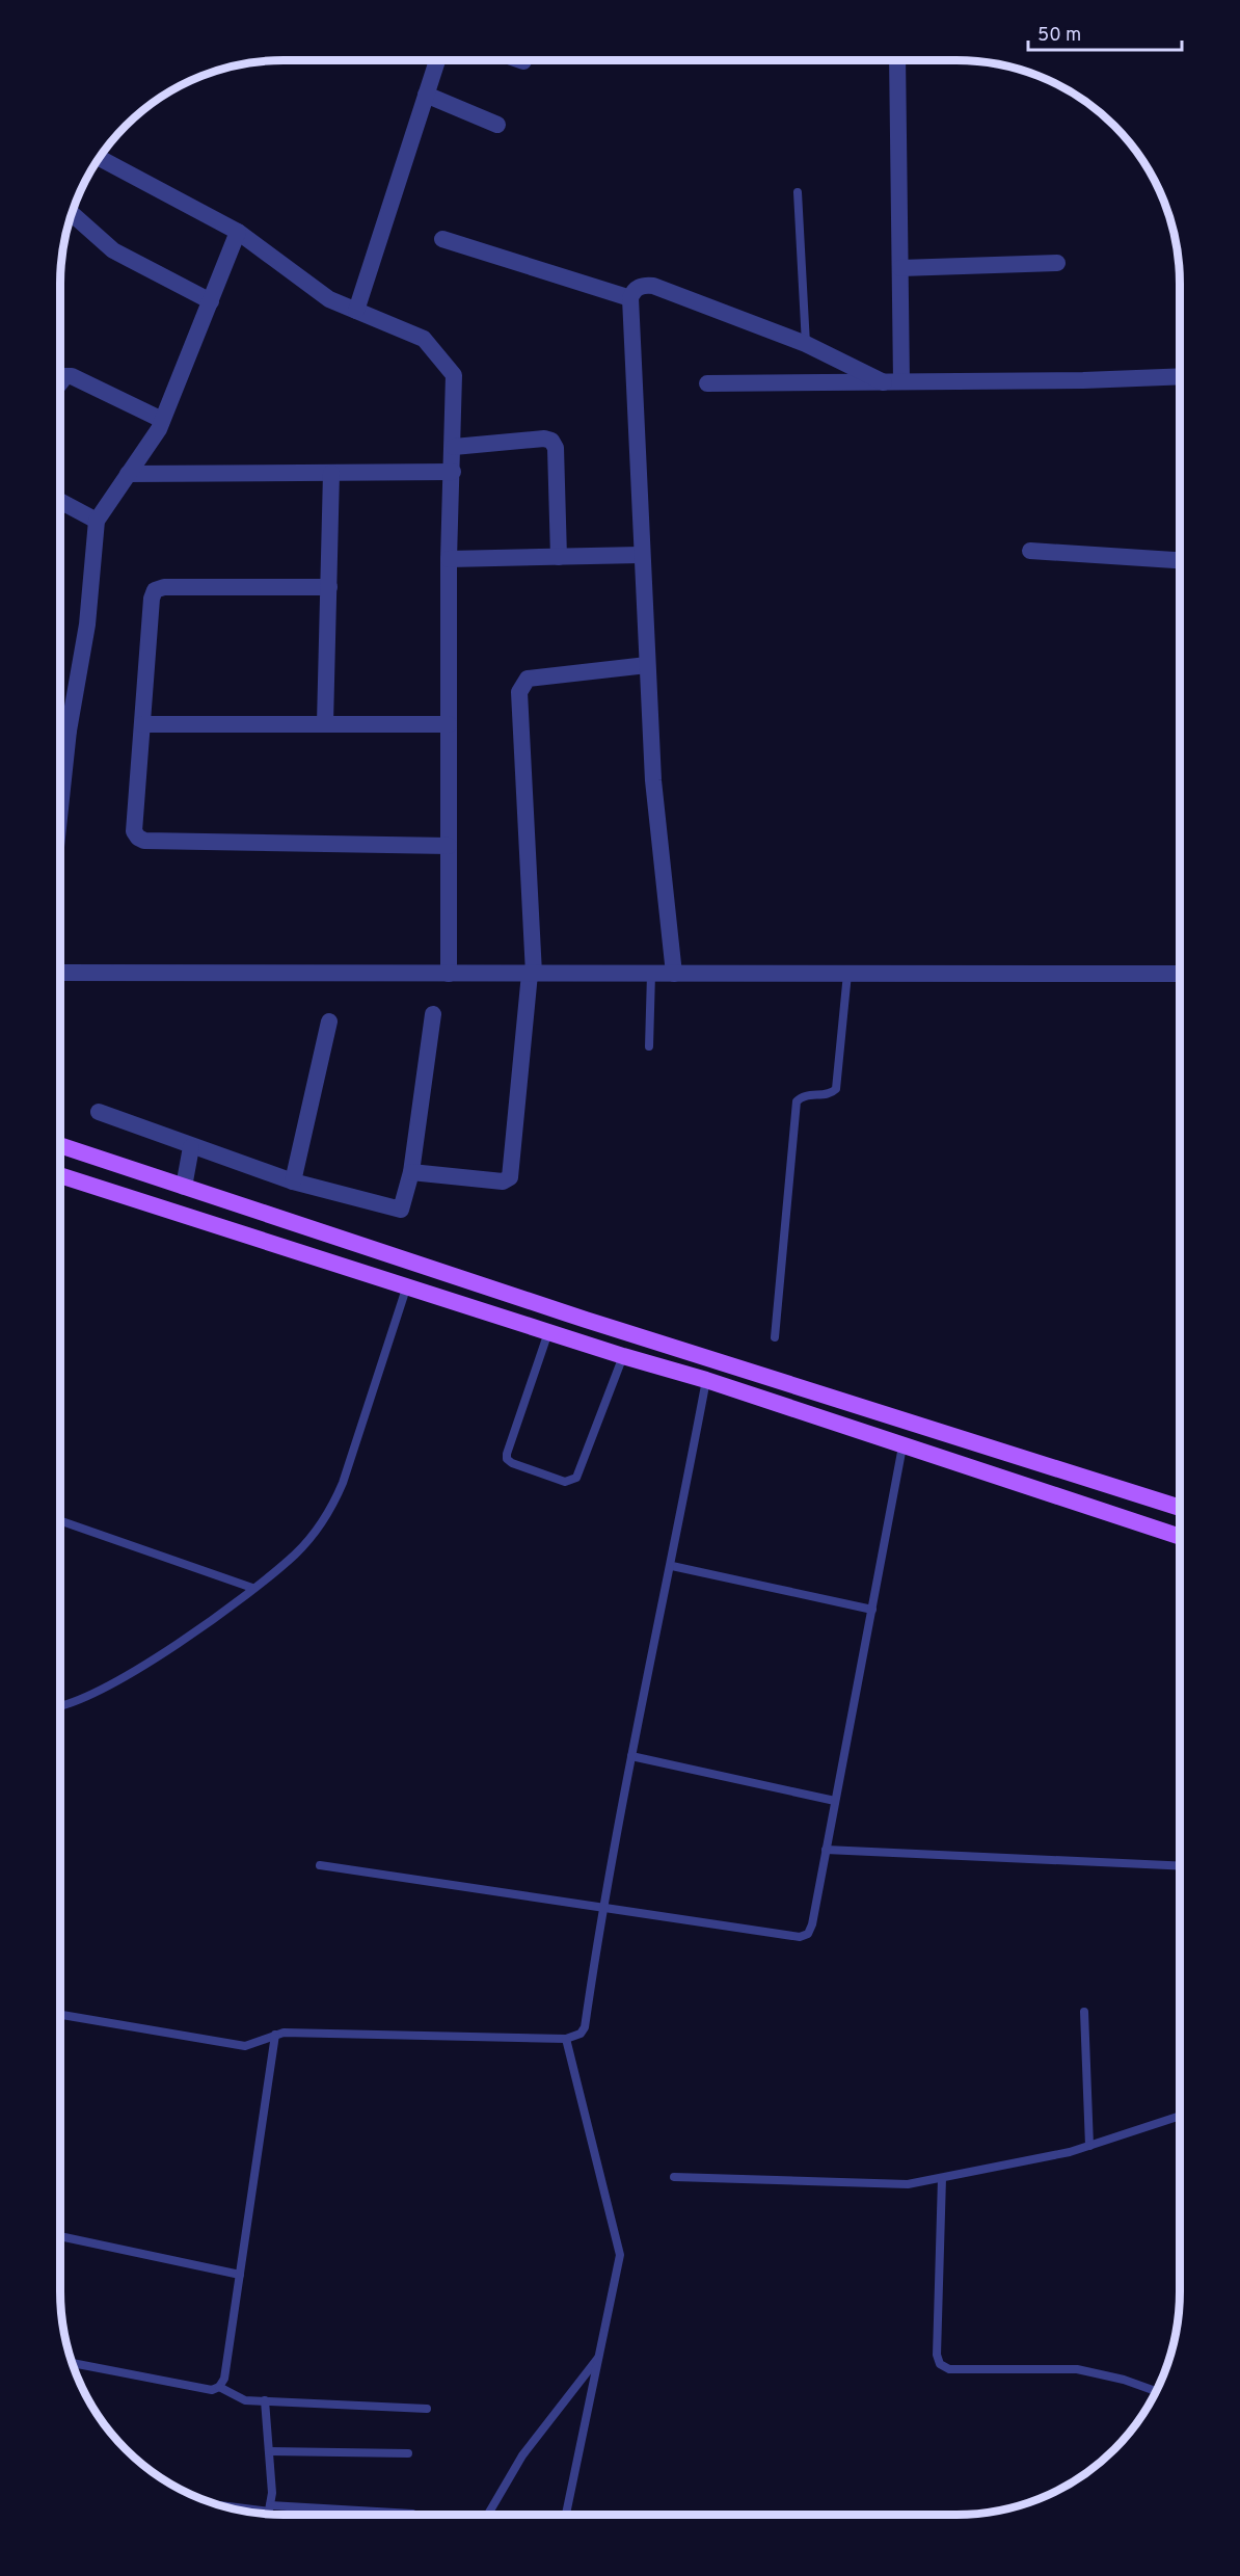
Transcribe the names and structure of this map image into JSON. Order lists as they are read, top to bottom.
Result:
{
  "scale_bar": "50 m"
}
